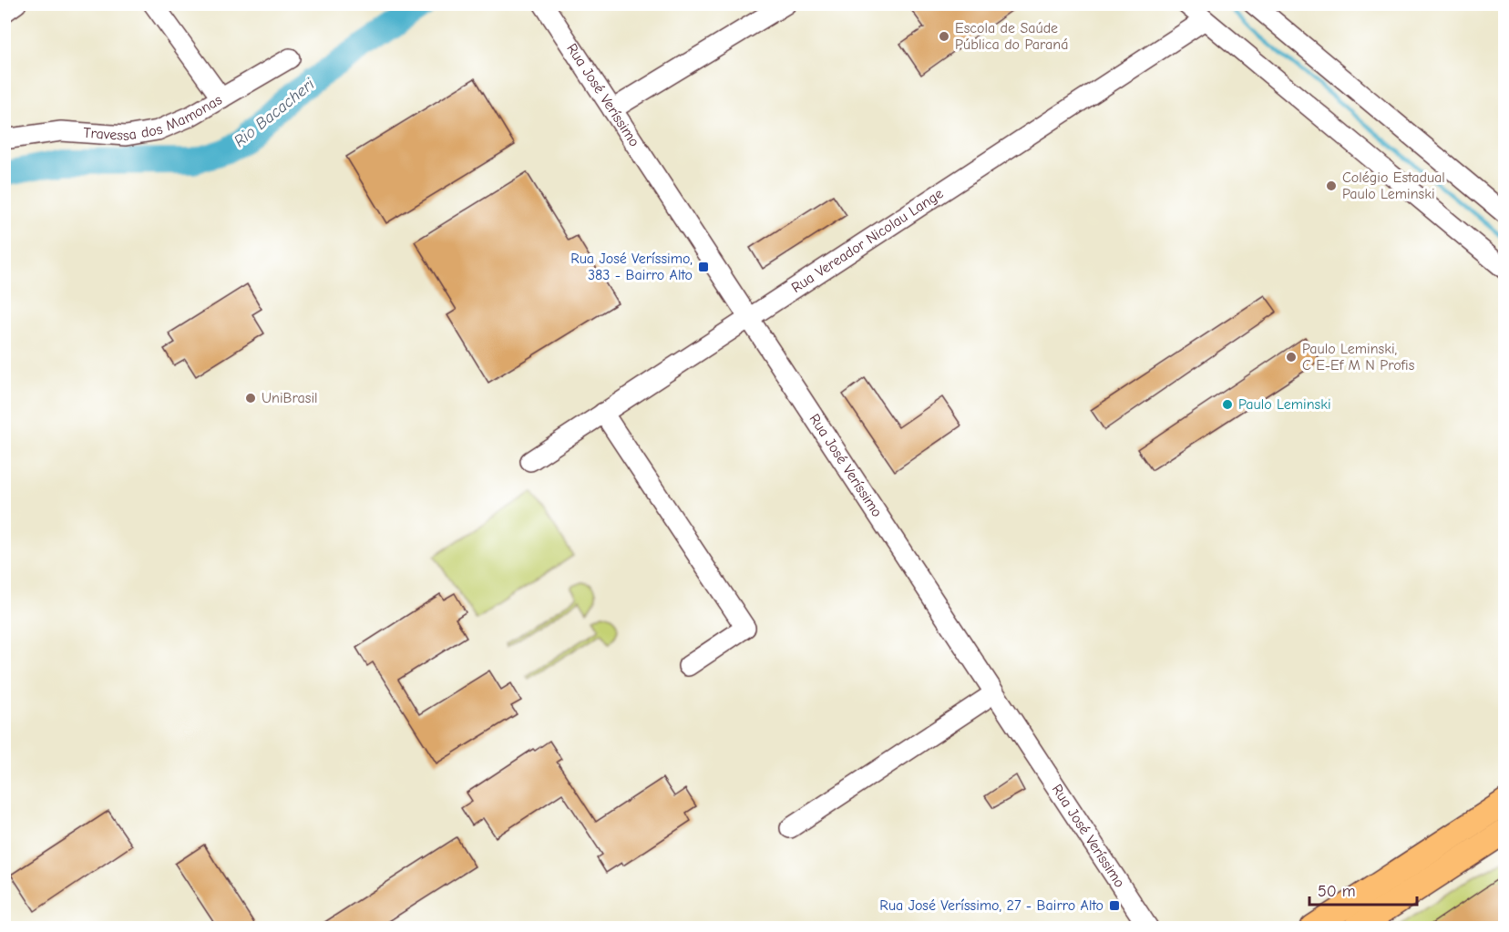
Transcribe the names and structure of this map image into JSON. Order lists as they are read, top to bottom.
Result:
{
  "streets": {
    "street": ["Rua José Veríssimo", "Travessa dos Mamonas", "Rua Vereador Nicolau Lange"]
  },
  "crossings": [
    ["Rua José Veríssimo", "Rua Vereador Nicolau Lange"]
  ],
  "water": ["Rio Bacacheri"],
  "places": {
    "other": [
      "Escola de Saúde Pública do Paraná",
      "Colégio Estadual Paulo Leminski",
      "Paulo Leminski, C E-Ef M N Profis",
      "UniBrasil",
      "Paulo Leminski"
    ],
    "transit": ["Rua José Veríssimo, 383 - Bairro Alto", "Rua José Veríssimo, 27 - Bairro Alto"]
  },
  "scale_bar": "50 m"
}
